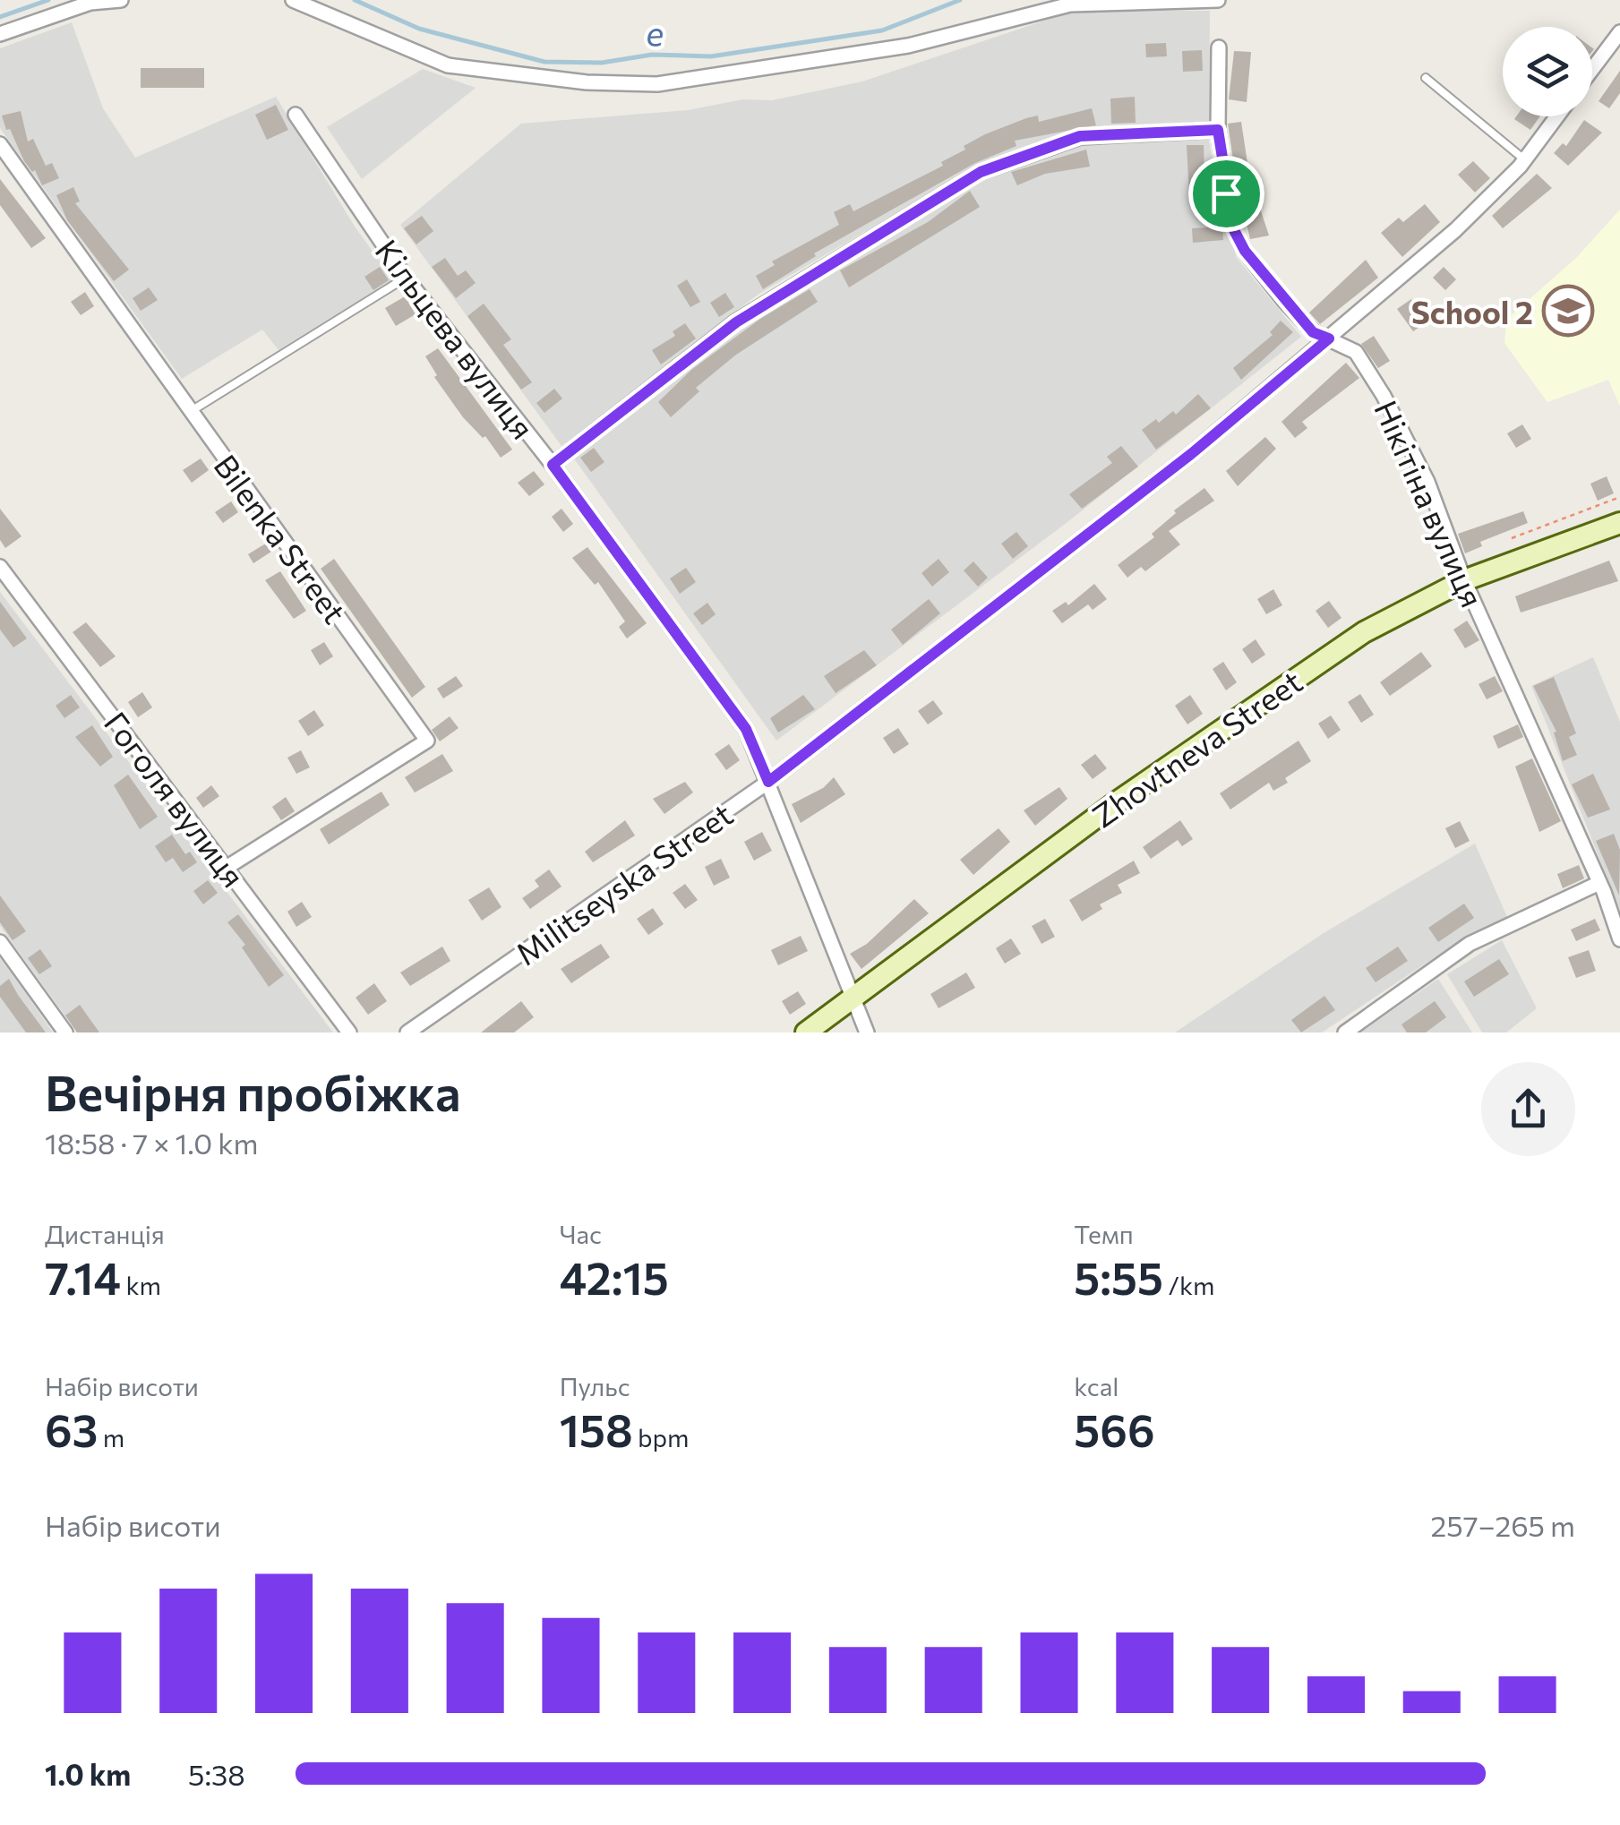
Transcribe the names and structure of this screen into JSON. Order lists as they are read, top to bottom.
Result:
{
  "streets": {
    "main road": ["Zhovtneva Street"],
    "street": [
      "Кільцева вулиця",
      "Нікітіна вулиця",
      "Bilenka Street",
      "Гоголя вулиця",
      "Militseyska Street"
    ]
  },
  "crossings": [
    ["Кільцева вулиця", "Zhovtneva Street"],
    ["Кільцева вулиця", "Militseyska Street"],
    ["Нікітіна вулиця", "Zhovtneva Street"],
    ["Нікітіна вулиця", "Militseyska Street"],
    ["Bilenka Street", "Гоголя вулиця"]
  ],
  "water": ["e"],
  "places": {
    "school or university": ["School 2"]
  },
  "page": {
    "heading": ["Вечірня пробіжка", "18:58 · 7 × 1.0 km"],
    "stats": [
      ["Дистанція", "7.14 km"],
      ["Час", "42:15"],
      ["Темп", "5:55 /km"],
      ["Набір висоти", "63 m"],
      ["Пульс", "158 bpm"],
      ["kcal", "566"]
    ],
    "chart": ["Набір висоти", "257–265 m"],
    "list": [
      {
        "name": "1.0 km",
        "note": "5:38"
      }
    ]
  }
}
